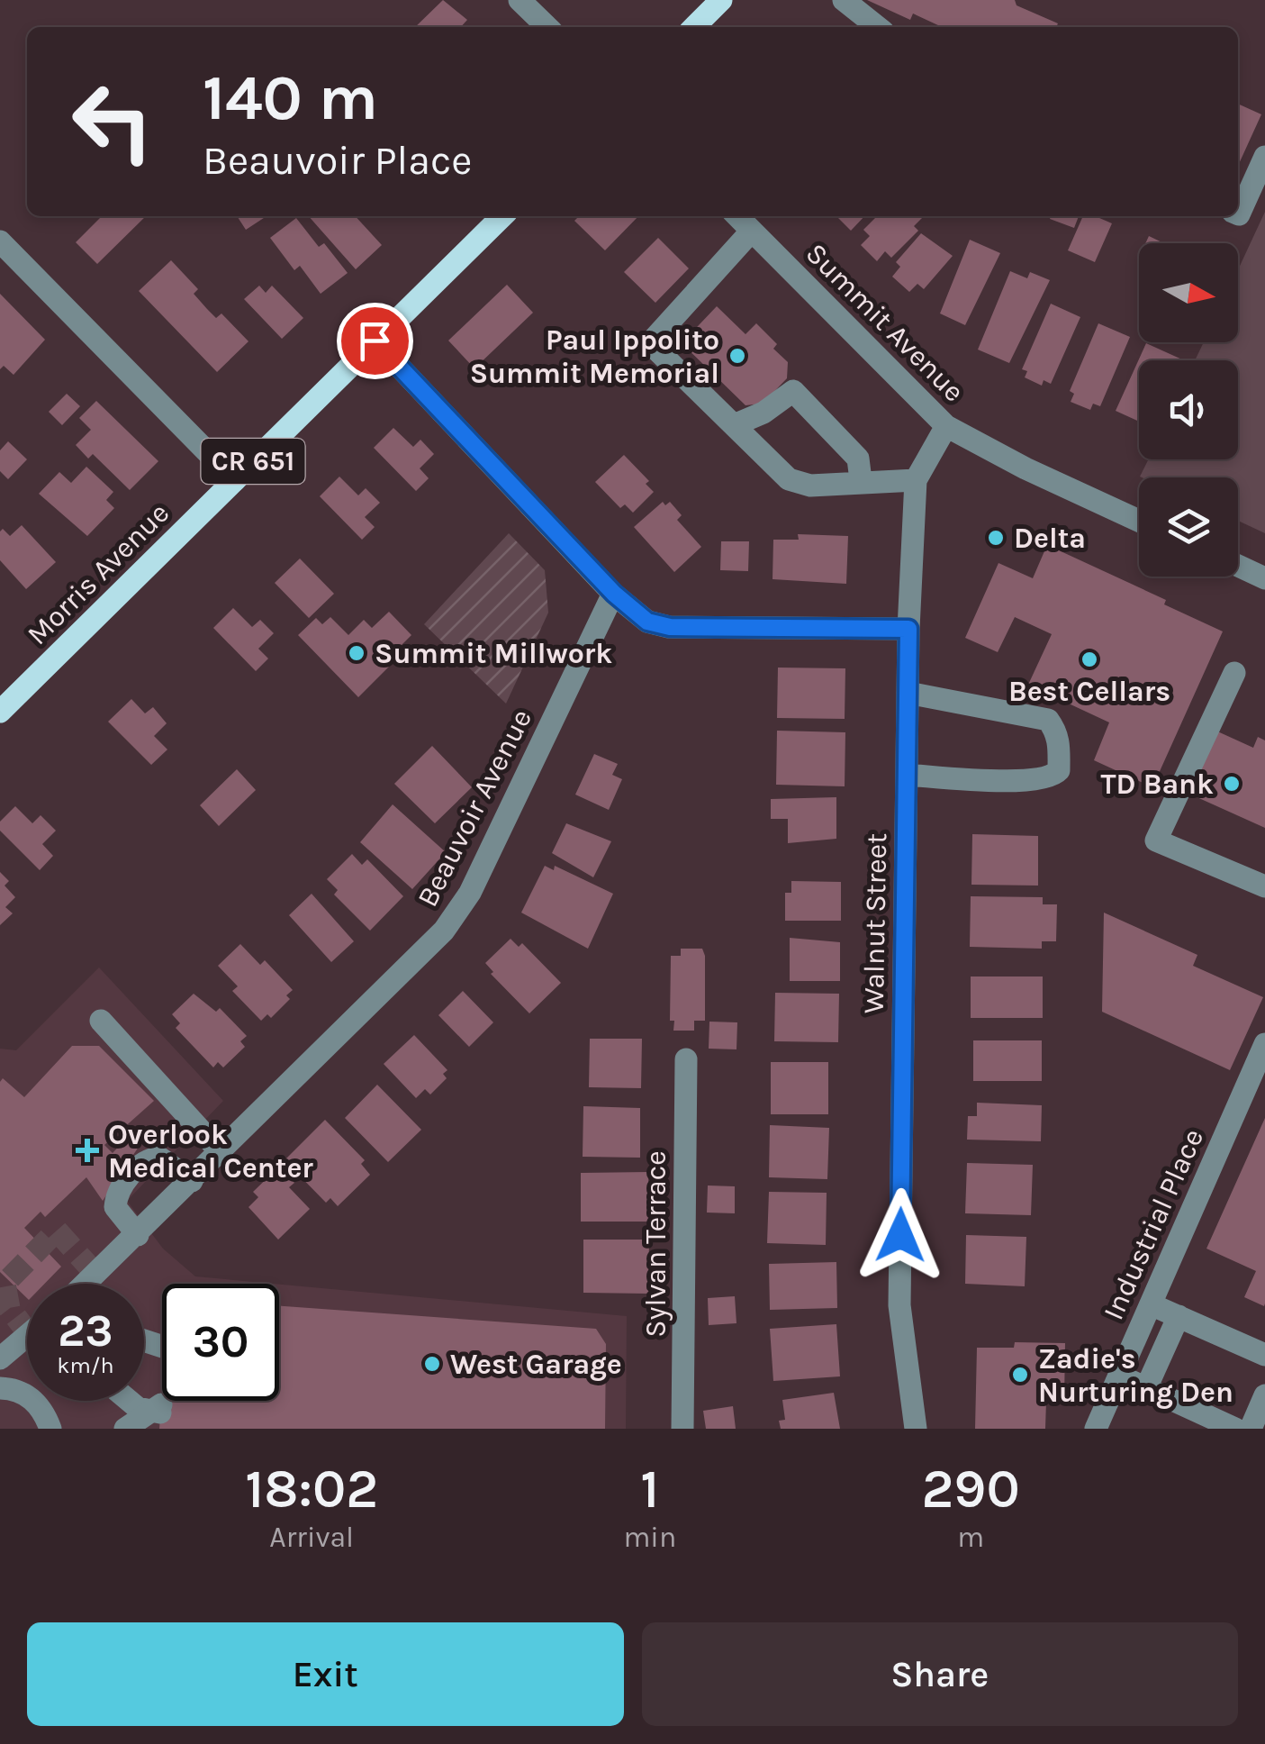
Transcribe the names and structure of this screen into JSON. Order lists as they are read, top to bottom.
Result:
{
  "streets": {
    "main road": ["CR 651", "Morris Avenue"],
    "street": [
      "Summit Avenue",
      "Beauvoir Avenue",
      "Walnut Street",
      "Industrial Place",
      "Sylvan Terrace"
    ]
  },
  "crossings": [
    ["Summit Avenue", "Walnut Street"]
  ],
  "places": {
    "other": [
      "Paul Ippolito Summit Memorial",
      "Delta",
      "Summit Millwork",
      "Best Cellars",
      "TD Bank",
      "West Garage",
      "Zadie's Nurturing Den"
    ],
    "health": ["Overlook Medical Center"]
  },
  "north": "right",
  "page": {
    "turn": ["140 m", "Beauvoir Place"],
    "speed": "23 km/h",
    "limit": "30",
    "eta": [
      "18:02",
      "Arrival",
      "1",
      "min",
      "290",
      "m"
    ],
    "buttons": ["Exit", "Share"]
  }
}
